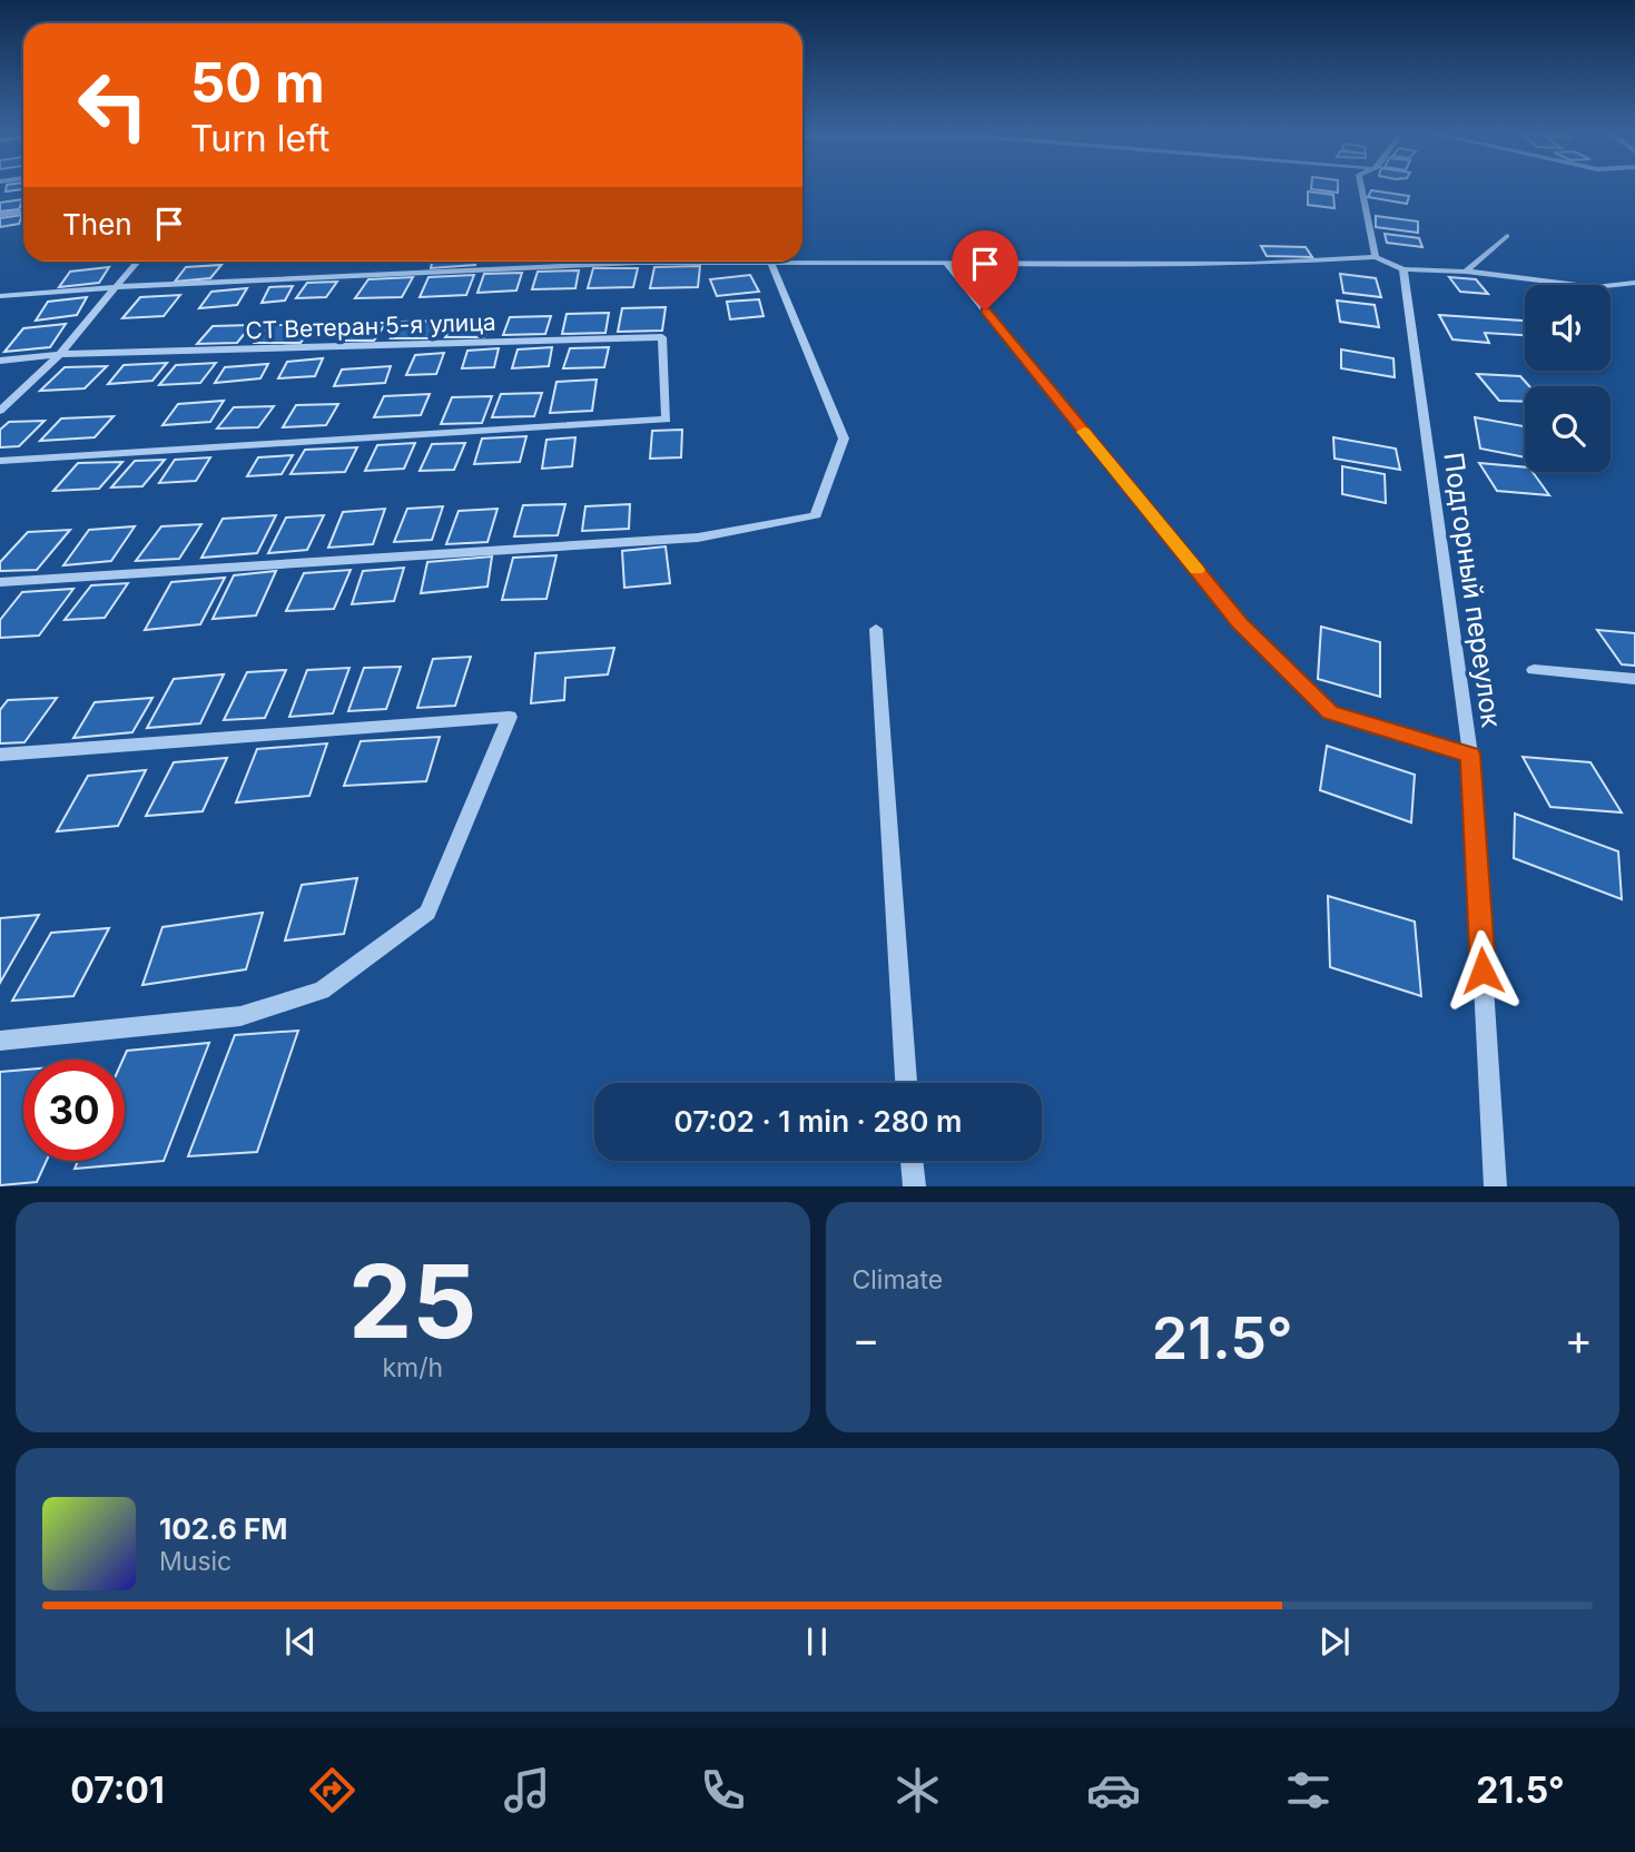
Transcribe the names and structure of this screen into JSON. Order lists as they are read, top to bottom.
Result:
{
  "streets": {
    "street": ["СТ Ветеран 5-я улица", "Подгорный переулок"]
  },
  "page": {
    "turn": ["50 m", "Turn left"],
    "then": "Then",
    "limit": "30",
    "trip": "07:02 · 1 min · 280 m",
    "tile": [
      ["25", "km/h"],
      "Climate"
    ],
    "heat": ["−", "21.5°", "+"],
    "song": ["102.6 FM", "Music"],
    "tabs": ["07:01", "21.5°"]
  }
}
